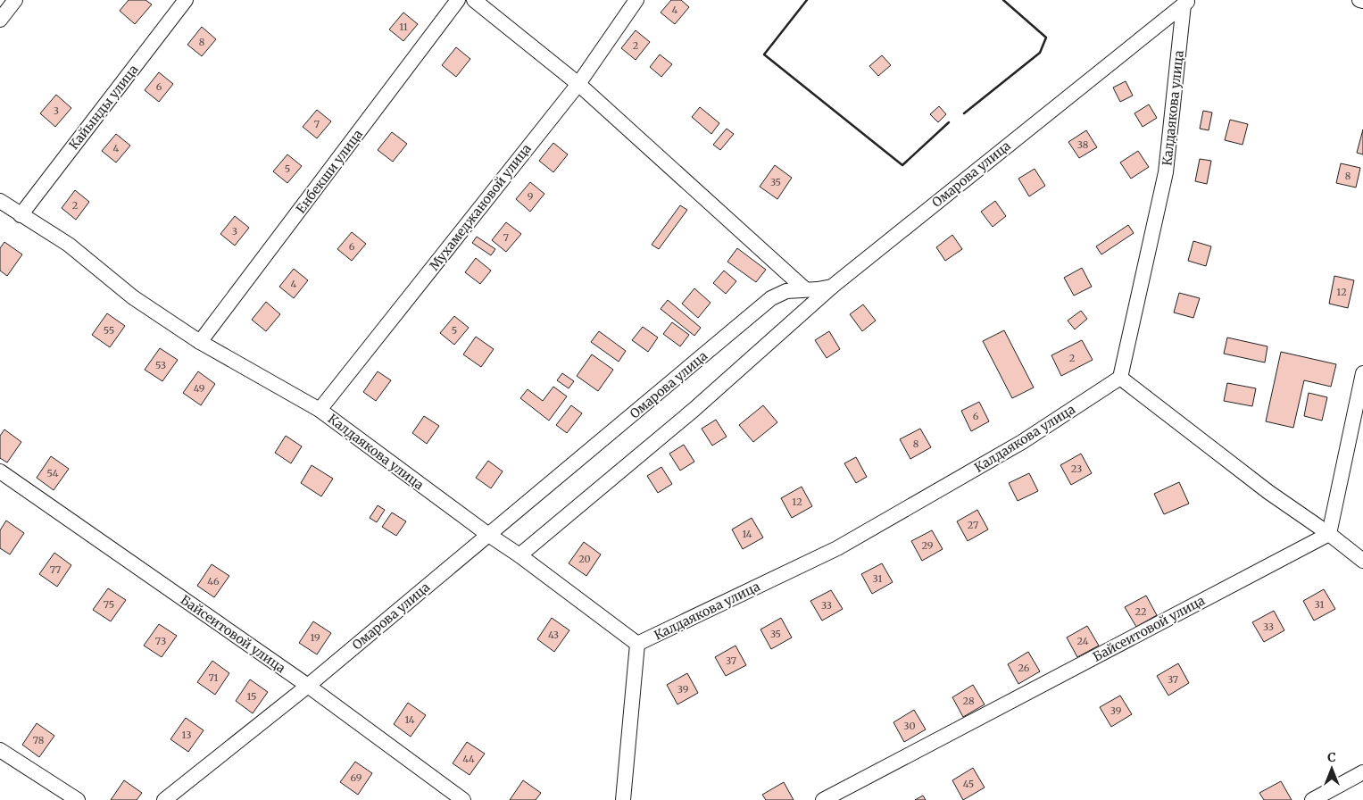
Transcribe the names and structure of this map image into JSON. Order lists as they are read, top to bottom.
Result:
{
  "streets": {
    "street": [
      "Кайынды улица",
      "Калдаякова улица",
      "Енбекши улица",
      "Омарова улица",
      "Мухамеджановой улица",
      "Байсеитовой улица"
    ]
  },
  "crossings": [
    ["Кайынды улица", "Калдаякова улица"],
    ["Калдаякова улица", "Енбекши улица"],
    ["Калдаякова улица", "Омарова улица"],
    ["Калдаякова улица", "Мухамеджановой улица"],
    ["Омарова улица", "Байсеитовой улица"]
  ],
  "house_numbers": [
    "4",
    "11",
    "8",
    "2",
    "6",
    "3",
    "7",
    "38",
    "4",
    "5",
    "8",
    "35",
    "9",
    "2",
    "3",
    "7",
    "6",
    "4",
    "12",
    "55",
    "5",
    "2",
    "53",
    "49",
    "6",
    "8",
    "23",
    "54",
    "12",
    "27",
    "14",
    "29",
    "20",
    "77",
    "31",
    "46",
    "75",
    "31",
    "33",
    "22",
    "33",
    "35",
    "43",
    "19",
    "73",
    "24",
    "37",
    "26",
    "71",
    "37",
    "39",
    "15",
    "28",
    "39",
    "14",
    "30",
    "13",
    "78",
    "44",
    "69",
    "45"
  ],
  "north": "top"
}
